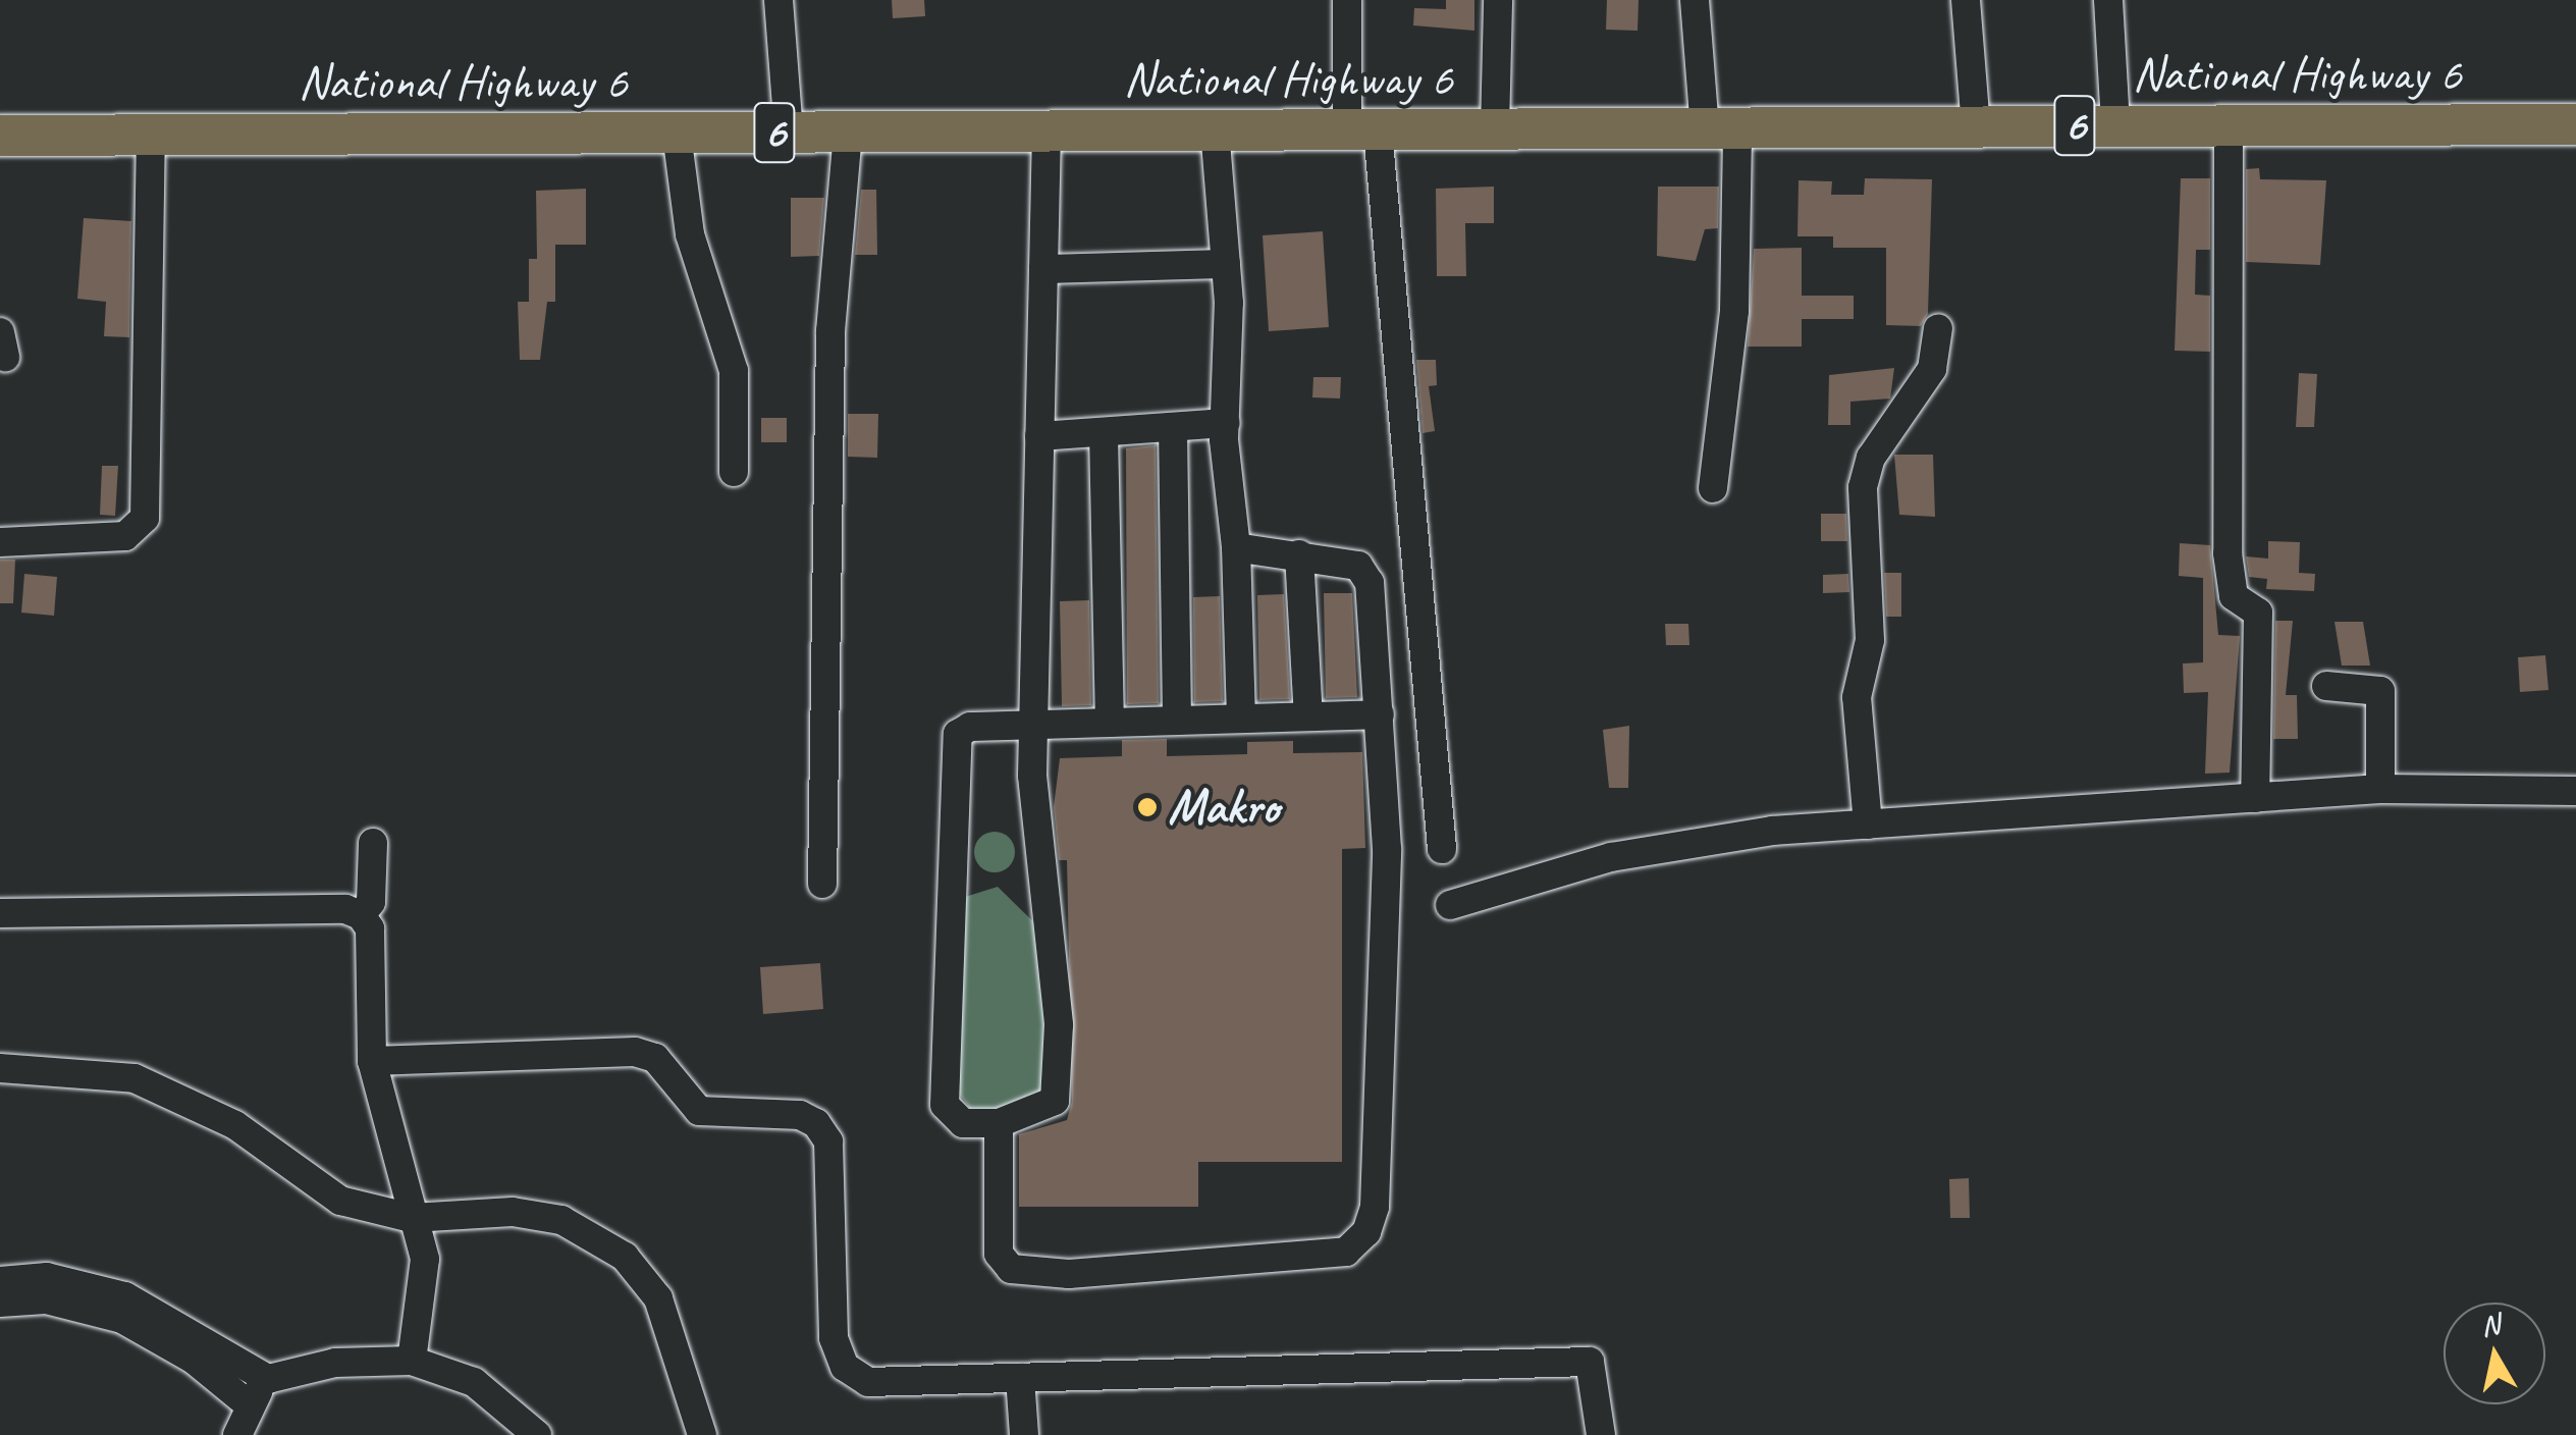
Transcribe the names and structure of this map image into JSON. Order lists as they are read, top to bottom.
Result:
{
  "streets": {
    "highway": ["National Highway 6", "6"]
  },
  "places": ["Makro"],
  "north": "top"
}
